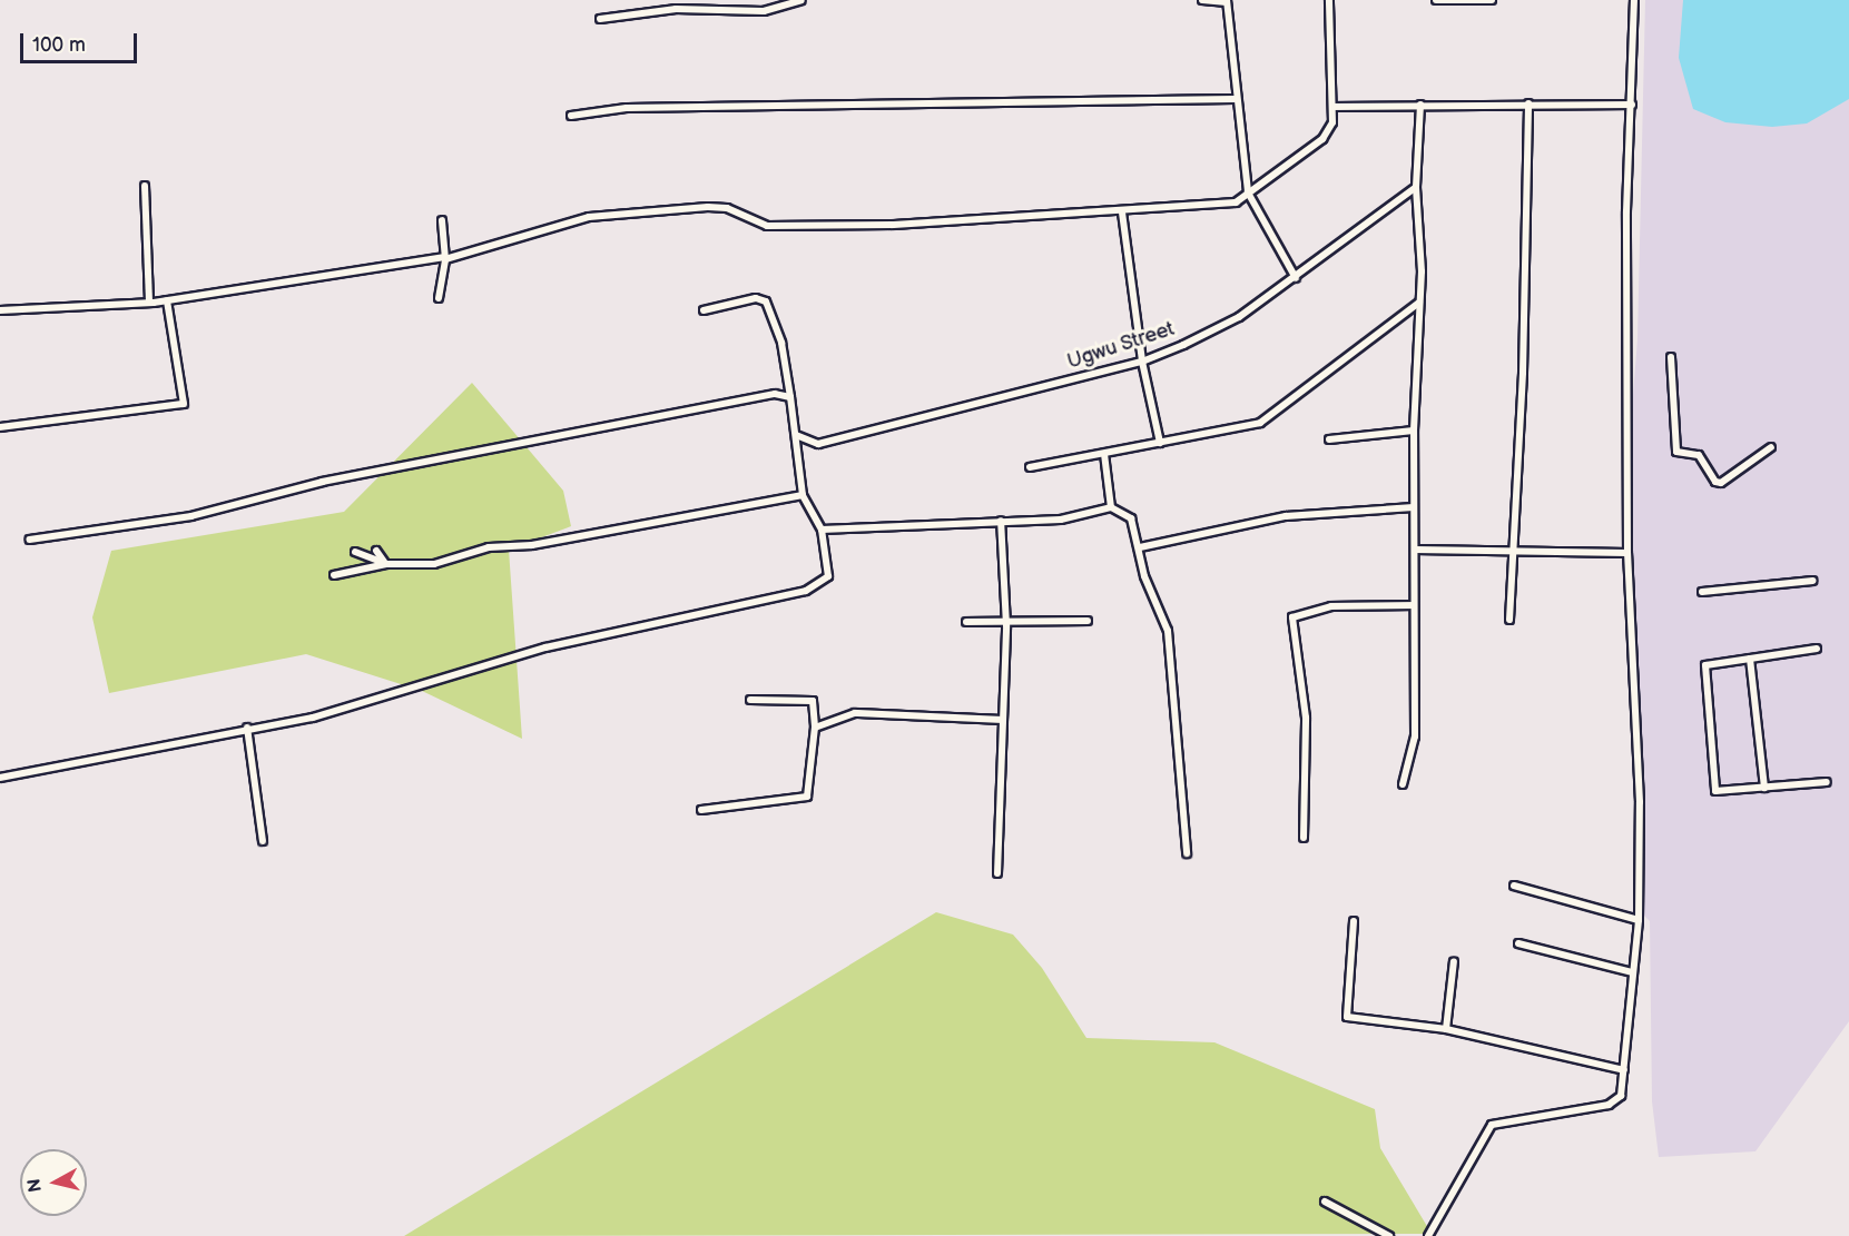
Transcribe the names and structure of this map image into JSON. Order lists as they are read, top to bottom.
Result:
{
  "streets": {
    "street": ["Ugwu Street"]
  },
  "scale_bar": "100 m",
  "north": "left"
}
